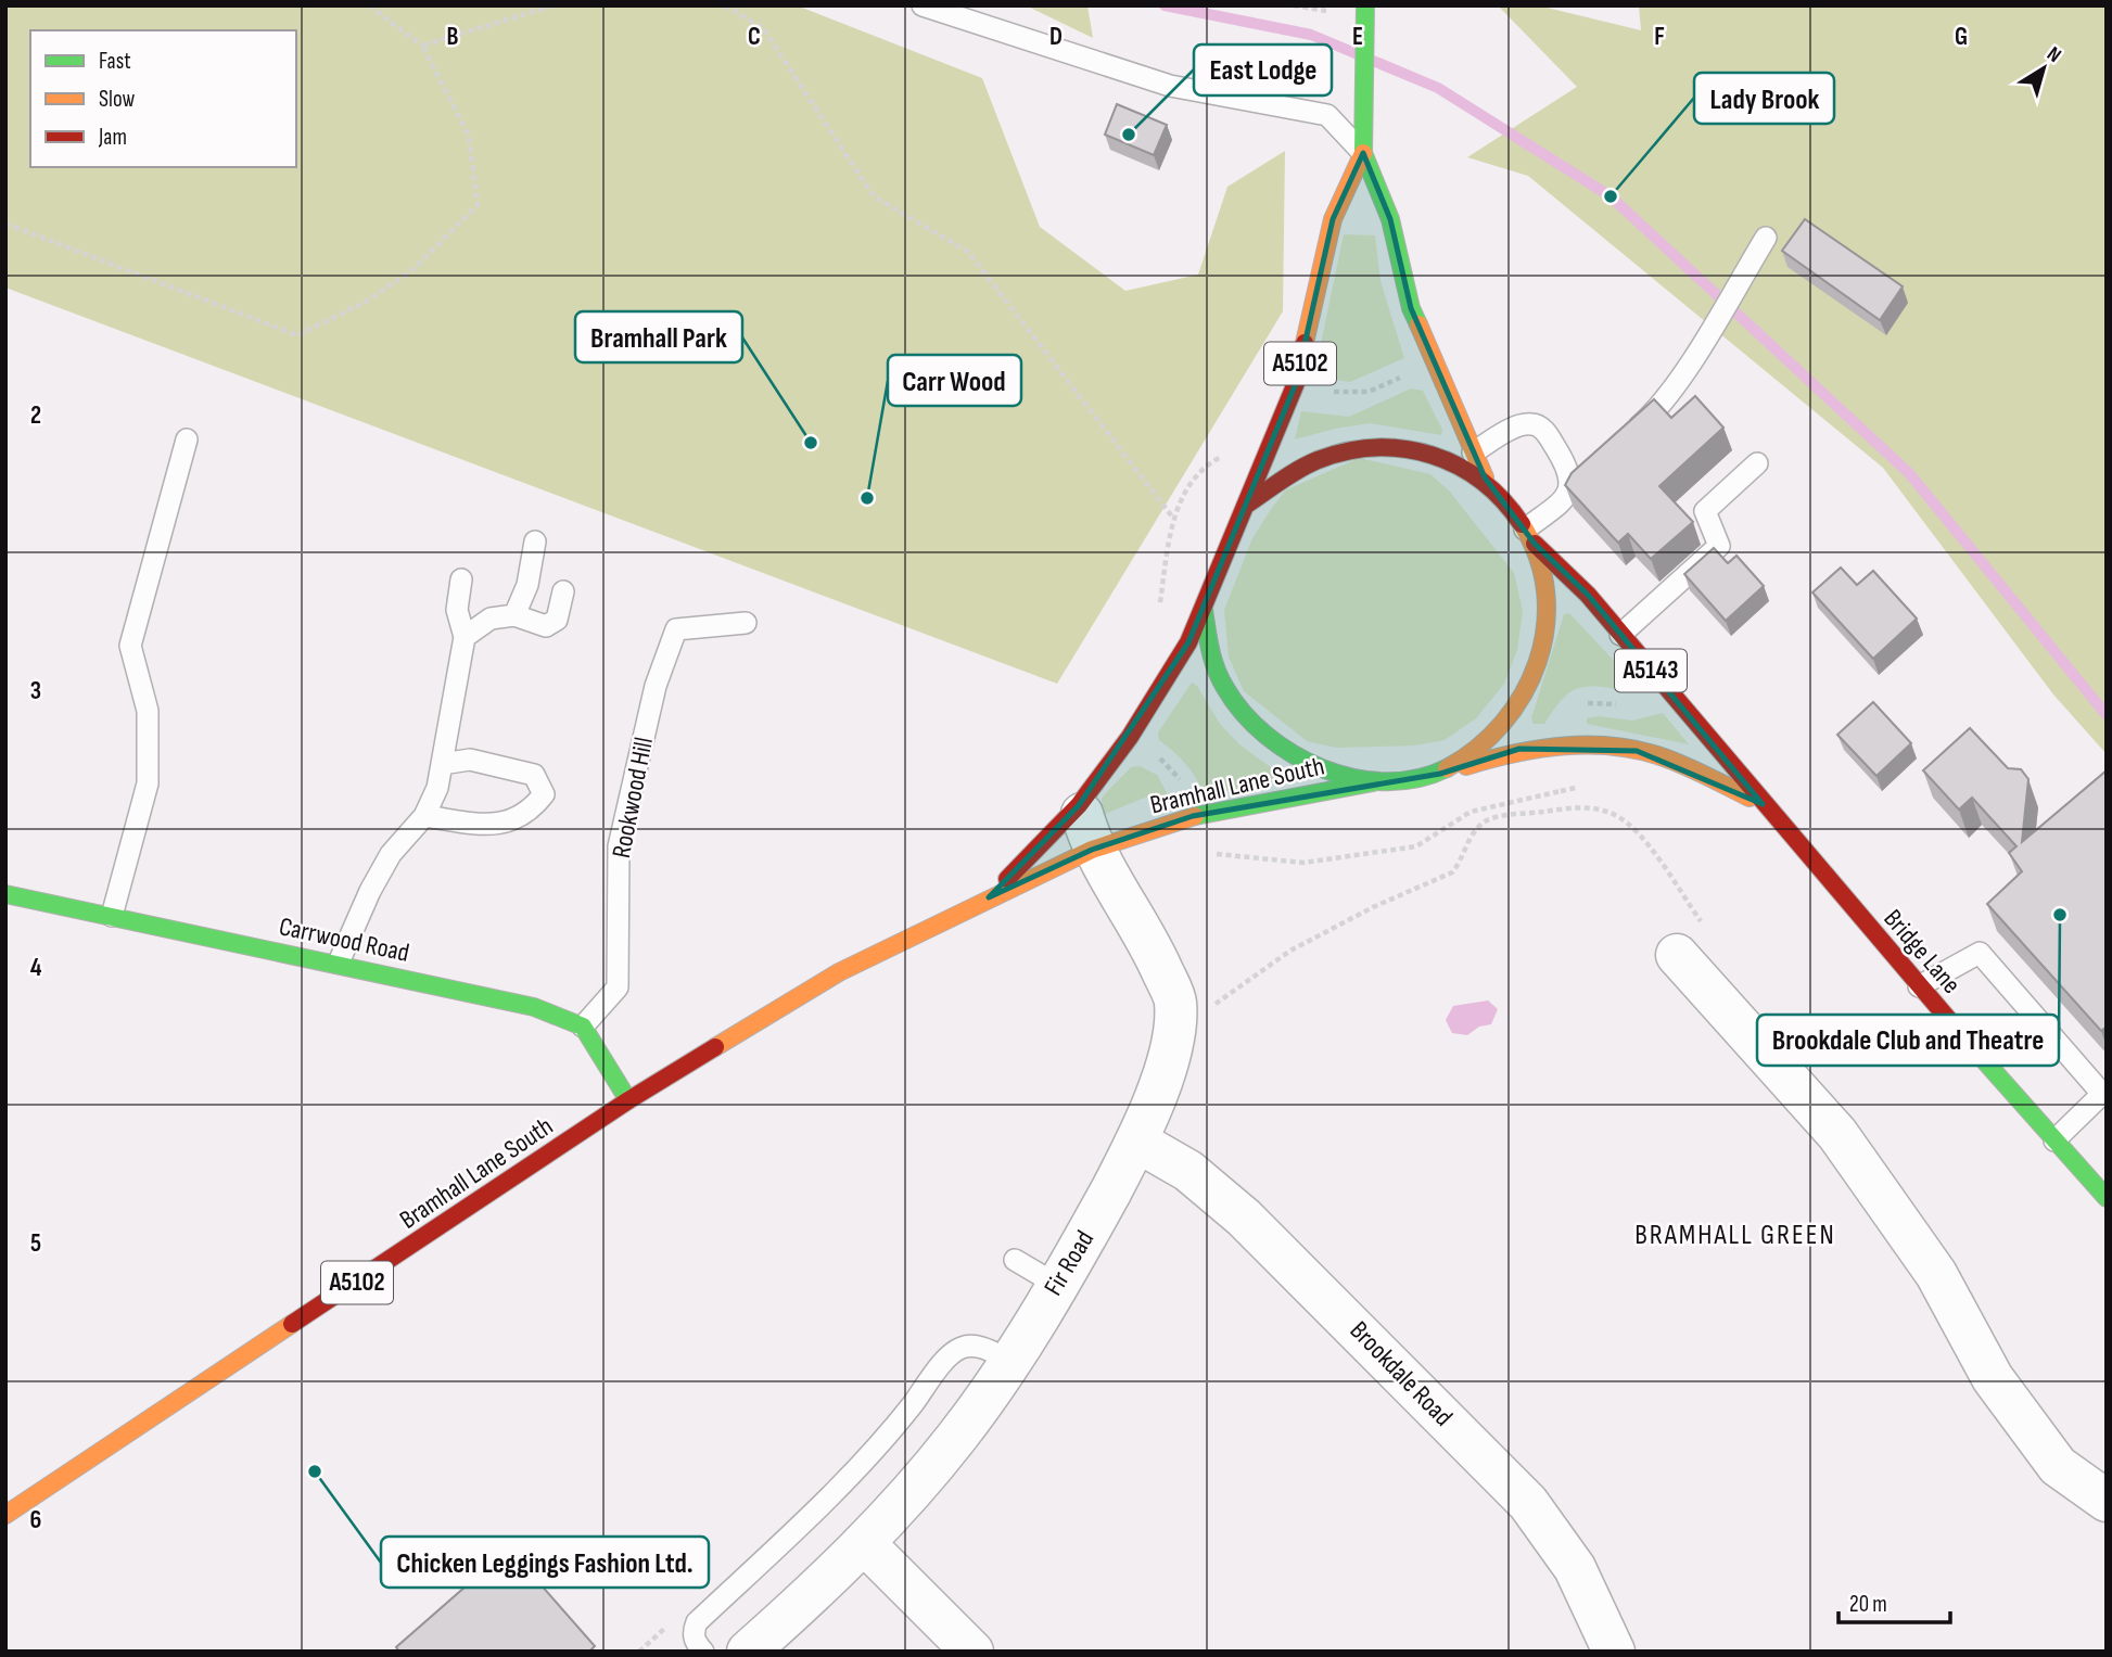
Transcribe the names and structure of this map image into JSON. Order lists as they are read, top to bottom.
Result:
{
  "streets": {
    "main road": [
      "A5102",
      "A5143",
      "Bramhall Lane South",
      "Carrwood Road",
      "Bridge Lane"
    ],
    "street": ["Fir Road", "Brookdale Road"],
    "lane": ["Rookwood Hill"]
  },
  "crossings": [
    ["A5102", "A5143"],
    ["A5143", "Bramhall Lane South"],
    ["A5143", "Bridge Lane"],
    ["Bramhall Lane South", "Fir Road"],
    ["Rookwood Hill", "Carrwood Road"],
    ["Fir Road", "Brookdale Road"]
  ],
  "districts": ["BRAMHALL GREEN"],
  "places": [
    "East Lodge",
    "Lady Brook",
    "Bramhall Park",
    "Carr Wood",
    "Brookdale Club and Theatre",
    "Chicken Leggings Fashion Ltd."
  ],
  "legend": ["Fast", "Slow", "Jam"],
  "scale_bar": "20 m",
  "north": "top right",
  "grid": {
    "columns": [
      "B",
      "C",
      "D",
      "E",
      "F",
      "G"
    ],
    "rows": [
      "2",
      "3",
      "4",
      "5",
      "6"
    ]
  }
}
